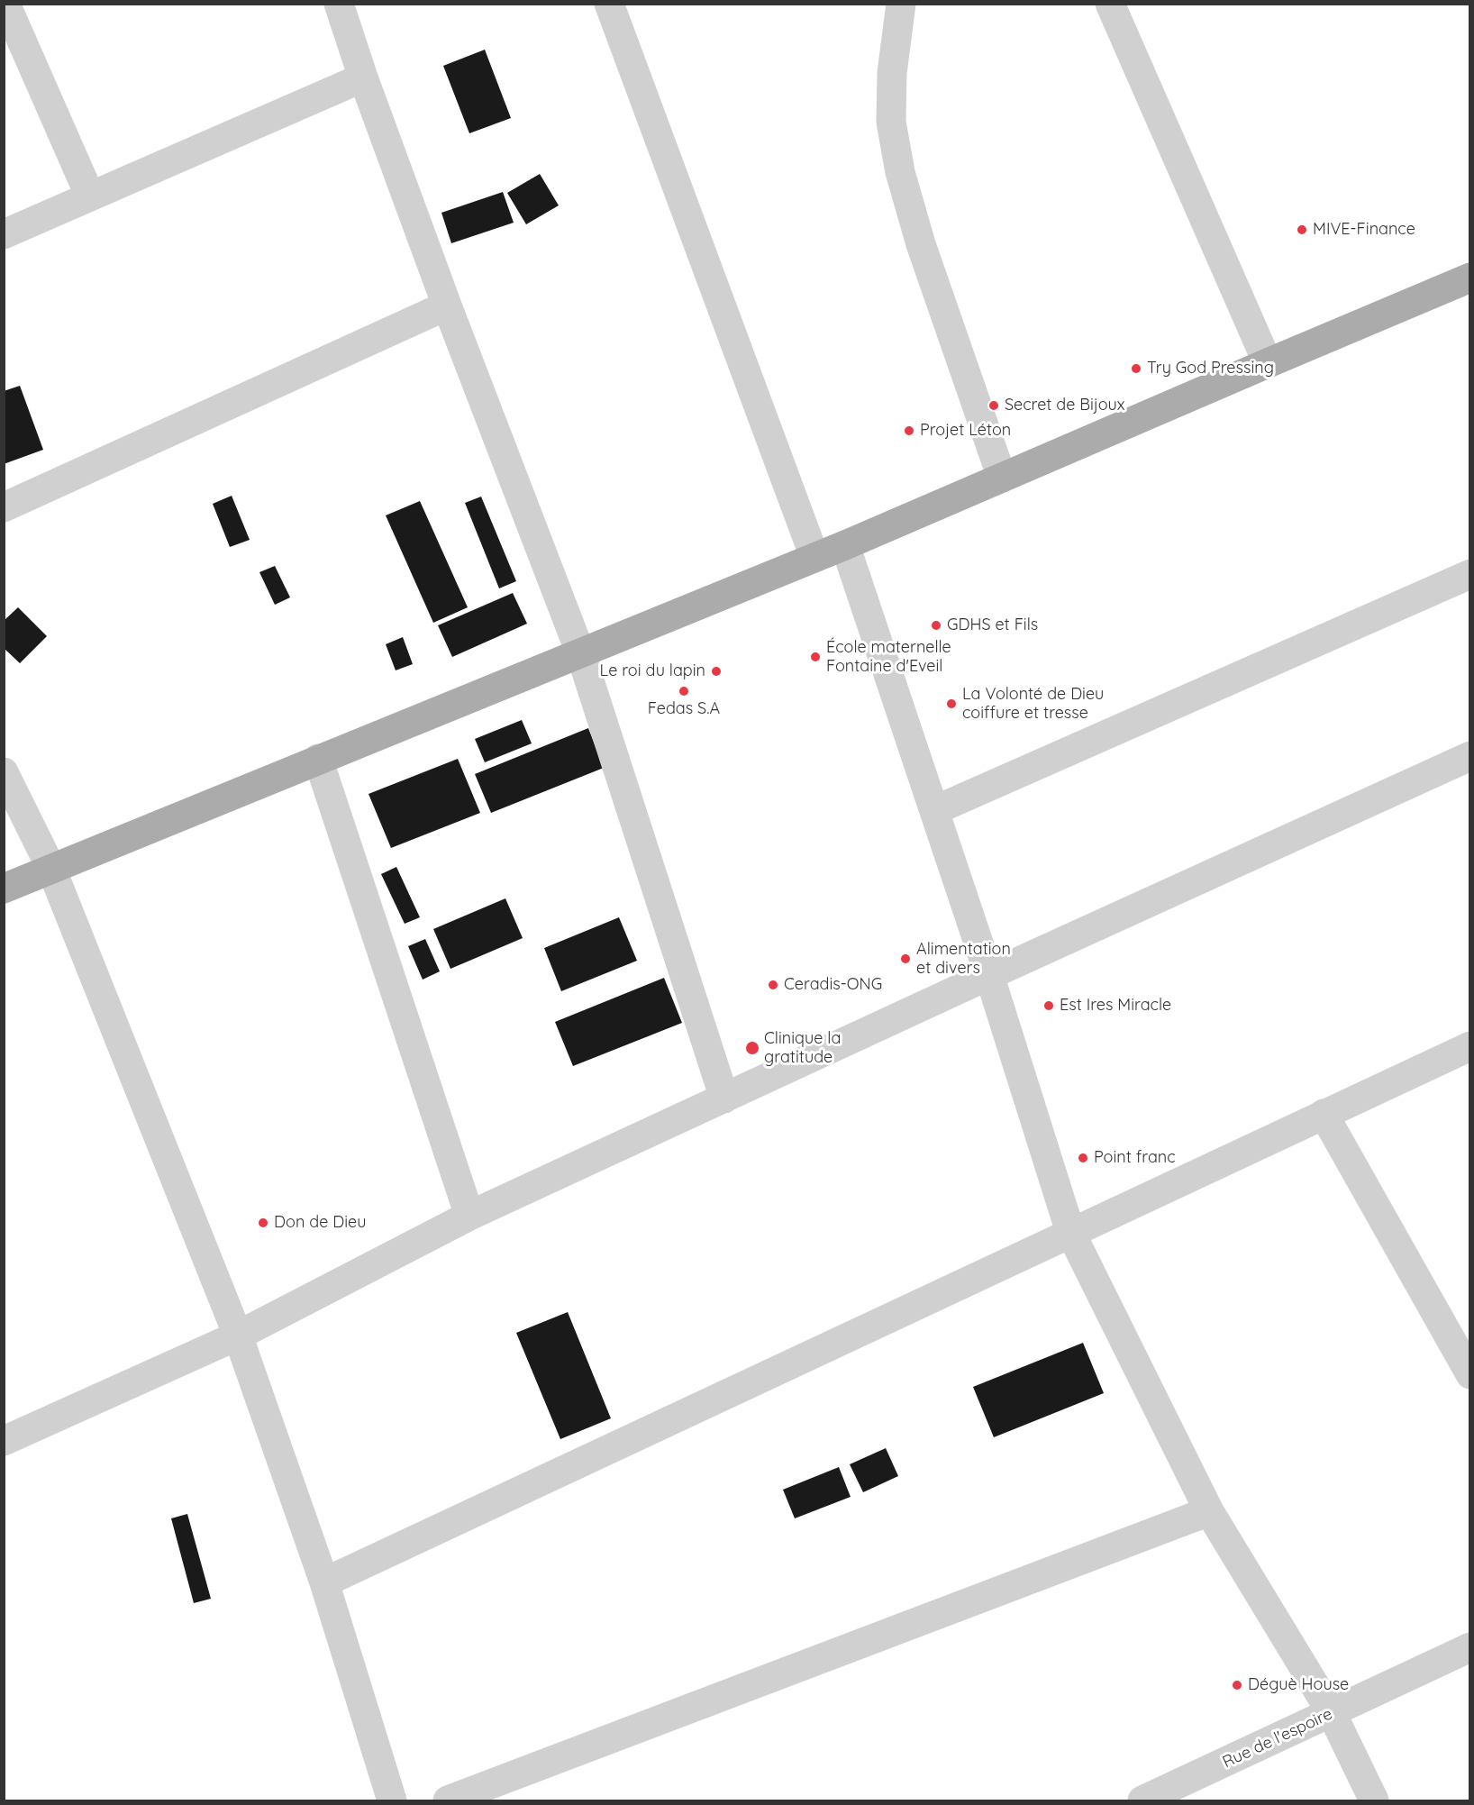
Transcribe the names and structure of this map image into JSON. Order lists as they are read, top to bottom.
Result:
{
  "streets": {
    "street": ["Rue de l'espoire"]
  },
  "places": [
    "MIVE-Finance",
    "Try God Pressing",
    "Secret de Bijoux",
    "Projet Léton",
    "GDHS et Fils",
    "École maternelle Fontaine d'Eveil",
    "Le roi du lapin",
    "Fedas S.A",
    "La Volonté de Dieu coiffure et tresse",
    "Alimentation et divers",
    "Ceradis-ONG",
    "Est Ires Miracle",
    "Clinique la gratitude",
    "Point franc",
    "Don de Dieu",
    "Déguè House"
  ]
}
